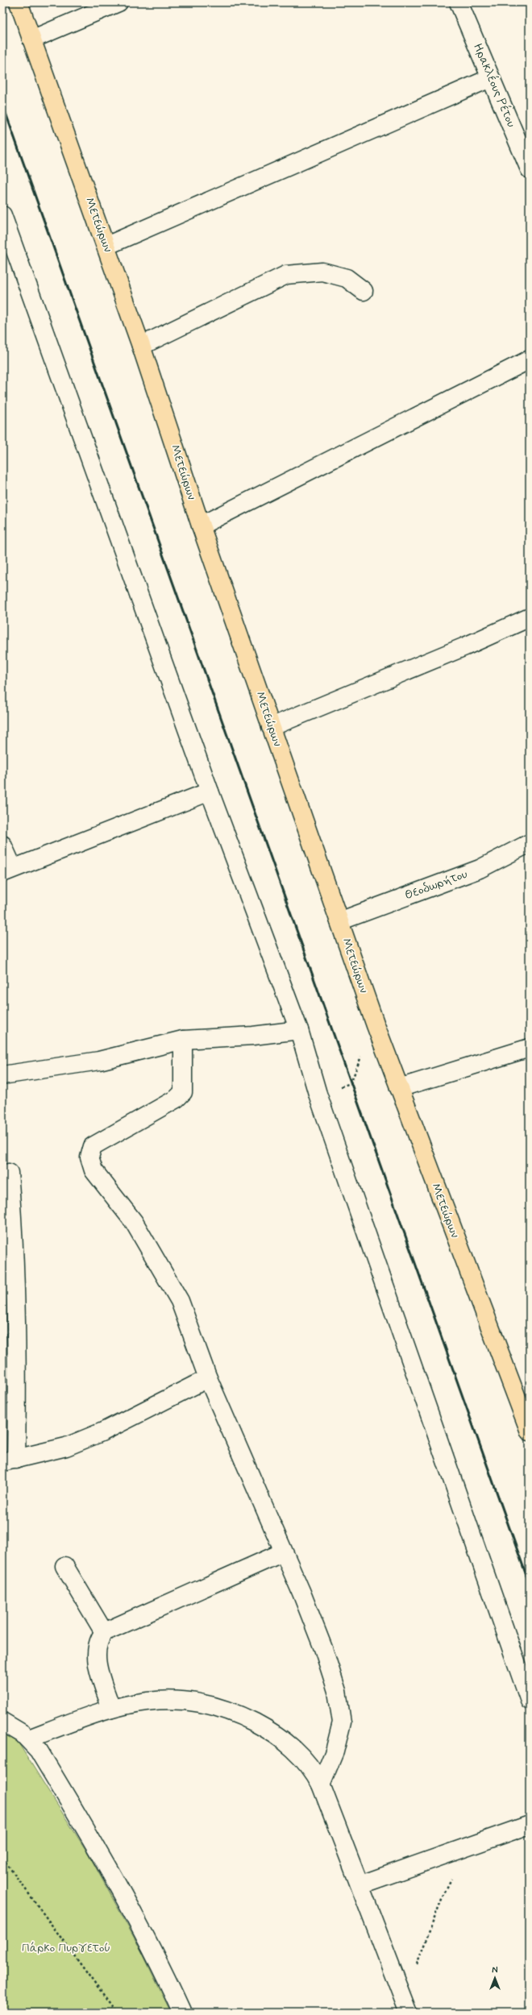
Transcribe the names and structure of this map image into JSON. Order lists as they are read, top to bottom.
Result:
{
  "streets": {
    "main road": ["Μετεώρων"],
    "street": ["Ηρακλέους Ρέτου", "Θεοδωρήτου"]
  },
  "crossings": [
    ["Μετεώρων", "Θεοδωρήτου"]
  ],
  "parks": ["Πάρκο Πυργετού"],
  "north": "top"
}
